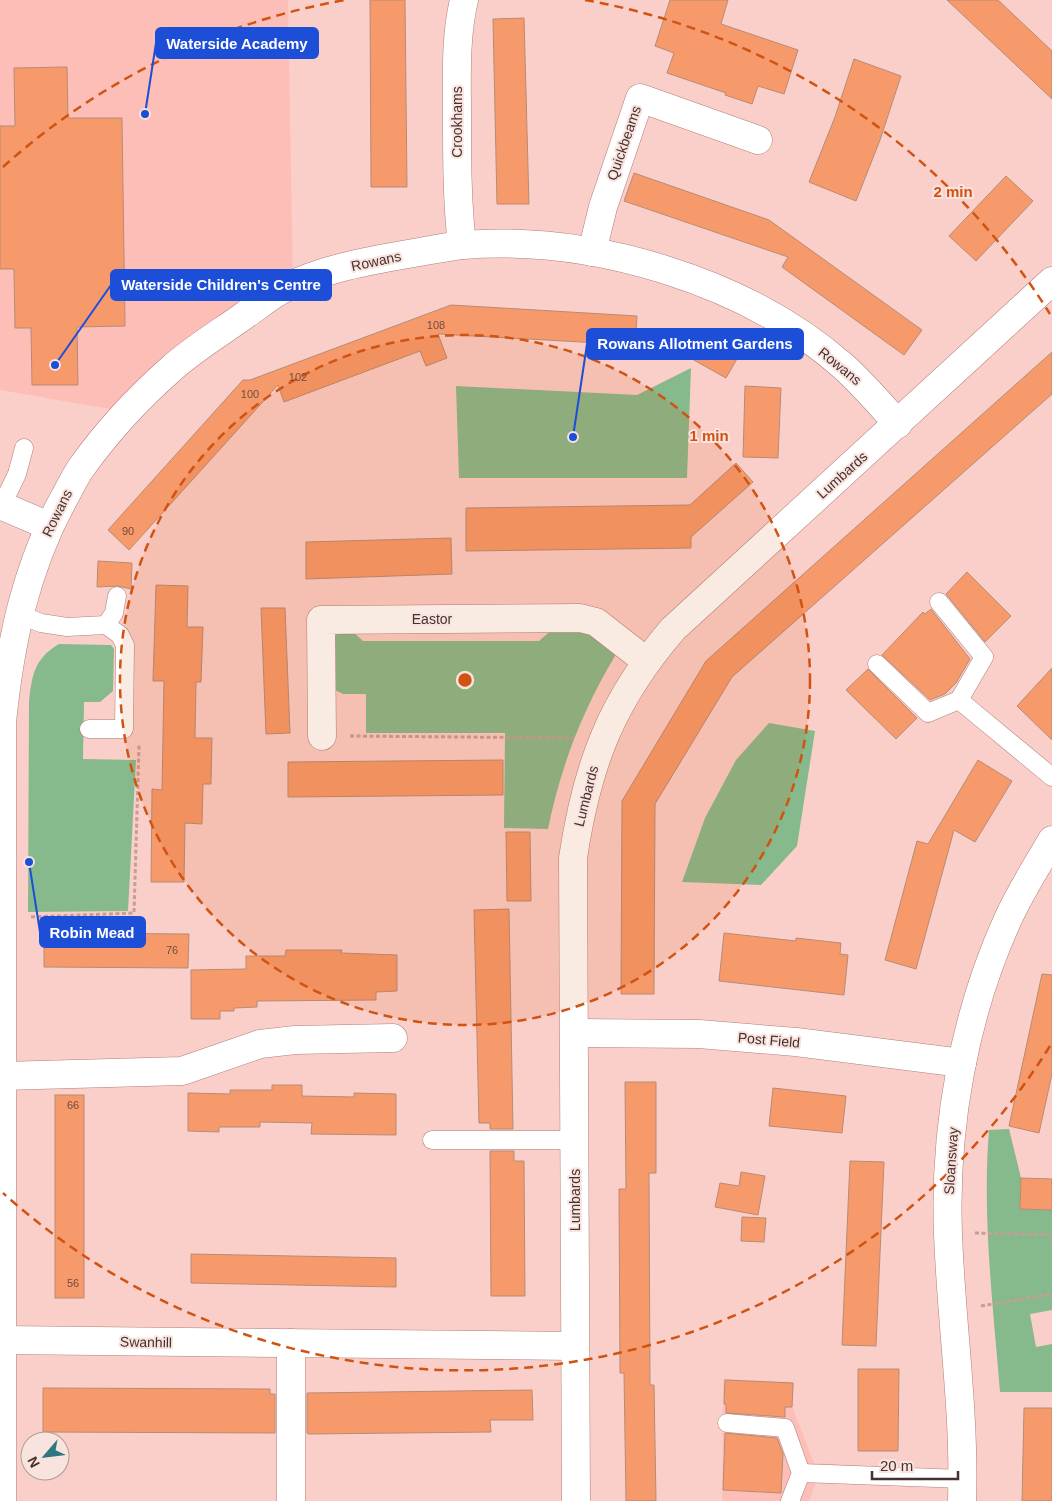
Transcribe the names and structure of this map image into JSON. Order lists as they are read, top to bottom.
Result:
{
  "streets": {
    "street": [
      "Crookhams",
      "Quickbeams",
      "Rowans",
      "Lumbards",
      "Eastor",
      "Post Field",
      "Sloansway",
      "Swanhill"
    ]
  },
  "crossings": [
    ["Crookhams", "Rowans"],
    ["Quickbeams", "Rowans"],
    ["Rowans", "Lumbards"],
    ["Rowans", "Swanhill"],
    ["Lumbards", "Eastor"],
    ["Lumbards", "Post Field"],
    ["Lumbards", "Swanhill"],
    ["Post Field", "Sloansway"]
  ],
  "places": [
    "Waterside Academy",
    "Waterside Children's Centre",
    "Rowans Allotment Gardens",
    "Robin Mead"
  ],
  "house_numbers": [
    "108",
    "102",
    "100",
    "90",
    "76",
    "66",
    "56"
  ],
  "scale_bar": "20 m",
  "north": "bottom left",
  "rings": ["2 min", "1 min"]
}
